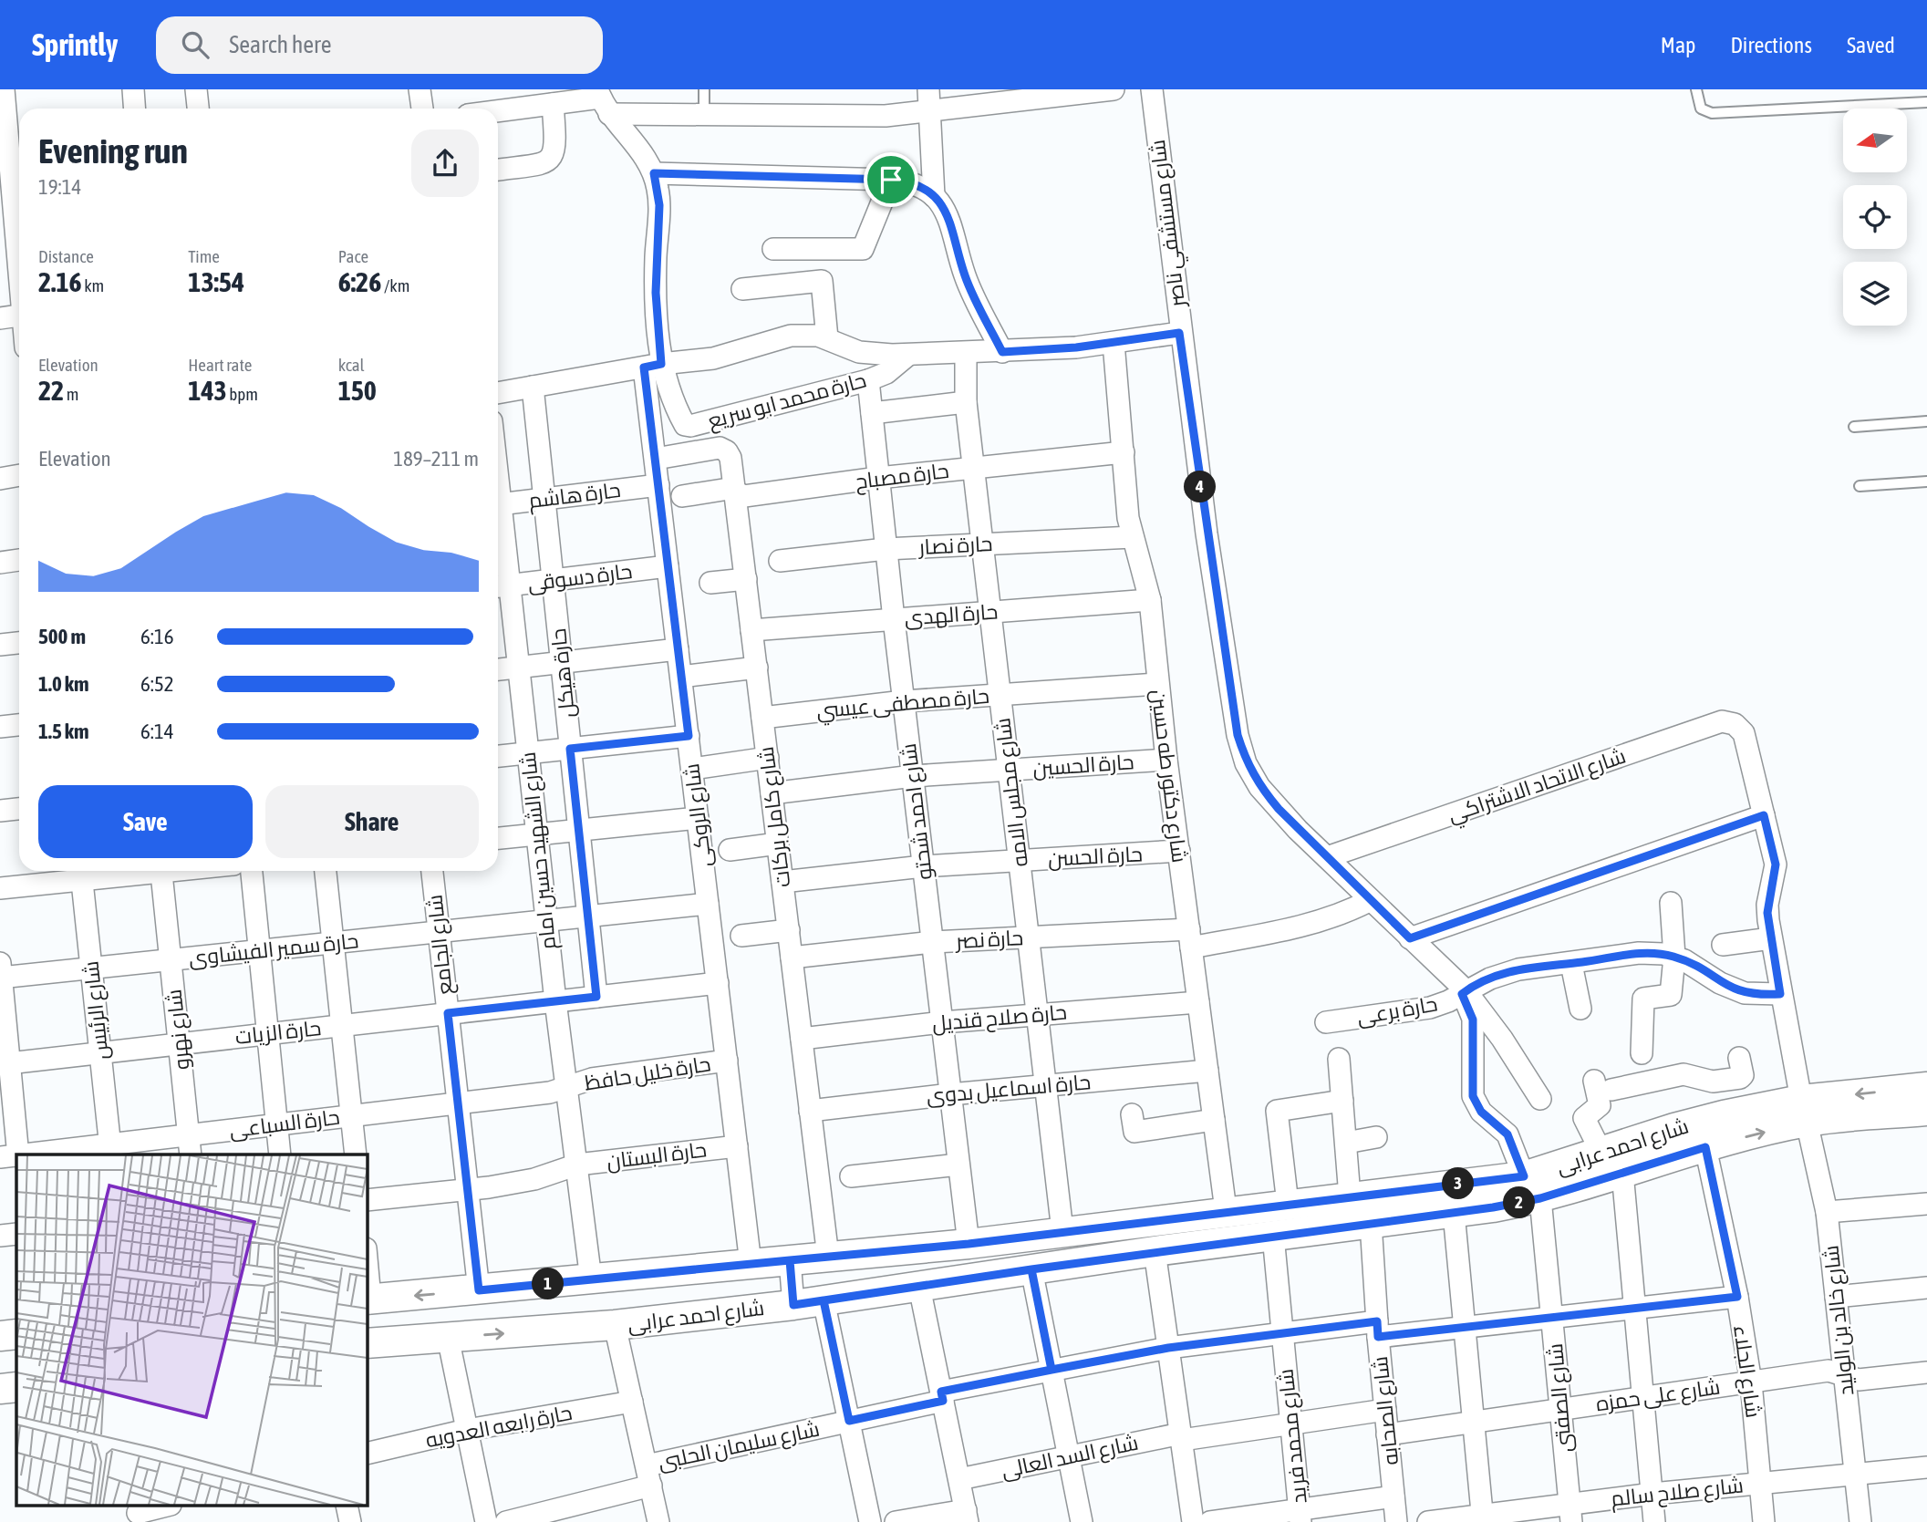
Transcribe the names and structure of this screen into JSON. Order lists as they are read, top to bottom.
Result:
{
  "streets": {
    "street": [
      "شارع مستشفي ناصر",
      "حارة محمد ابو سريع",
      "حارة مصباح",
      "حارة هاشم",
      "حارة نصار",
      "حارة دسوقى",
      "حارة الهدى",
      "حارة هيكل",
      "حارة مصطفى عيسي",
      "حارة الحسين",
      "شارع دكتور طه حسين",
      "شارع الاتحاد الاشتراكي",
      "شارع مجلس الامه",
      "شارع احمد شحتو",
      "شارع الروكى",
      "شارع كامل بركات",
      "شارع الشهيد حسين امام",
      "حارة الحسن",
      "حارة نصر",
      "شارع الجامع",
      "حارة سمير الفيشاوى",
      "شارع الرئيس",
      "حارة برعى",
      "حارة صلاح قنديل",
      "شارع نهرو",
      "حارة الزيات",
      "حارة خليل حافظ",
      "حارة اسماعيل بدوى",
      "حارة السباعى",
      "شارع احمد عرابى",
      "حارة البستان",
      "شارع خالد بن الوليد",
      "شارع الجلاء",
      "شارع على حمزه",
      "شارع الصفتى",
      "شارع الصحابه",
      "حارة رابعه العدويه",
      "شارع محمد فريد",
      "شارع سليمان الحلبى",
      "شارع السد العالى",
      "شارع صلاح سالم"
    ]
  },
  "crossings": [
    ["شارع مستشفي ناصر", "شارع الاتحاد الاشتراكي"],
    ["شارع مستشفي ناصر", "حارة نصر"],
    ["شارع مستشفي ناصر", "حارة برعى"],
    ["شارع مستشفي ناصر", "شارع الصفتى"],
    ["حارة محمد ابو سريع", "شارع احمد شحتو"],
    ["حارة محمد ابو سريع", "شارع الروكى"],
    ["حارة مصباح", "شارع دكتور طه حسين"],
    ["حارة مصباح", "شارع مجلس الامه"],
    ["حارة مصباح", "شارع احمد شحتو"],
    ["حارة مصباح", "شارع كامل بركات"],
    ["حارة هاشم", "حارة هيكل"],
    ["حارة هاشم", "شارع الروكى"],
    ["حارة نصار", "شارع دكتور طه حسين"],
    ["حارة نصار", "شارع مجلس الامه"],
    ["حارة نصار", "شارع احمد شحتو"],
    ["حارة دسوقى", "حارة هيكل"],
    ["حارة دسوقى", "شارع الروكى"],
    ["حارة دسوقى", "شارع الشهيد حسين امام"],
    ["حارة الهدى", "شارع دكتور طه حسين"],
    ["حارة الهدى", "شارع مجلس الامه"],
    ["حارة الهدى", "شارع احمد شحتو"],
    ["حارة الهدى", "شارع كامل بركات"],
    ["حارة هيكل", "حارة سمير الفيشاوى"],
    ["حارة هيكل", "حارة الزيات"],
    ["حارة مصطفى عيسي", "شارع دكتور طه حسين"],
    ["حارة مصطفى عيسي", "شارع مجلس الامه"],
    ["حارة مصطفى عيسي", "شارع احمد شحتو"],
    ["حارة مصطفى عيسي", "شارع كامل بركات"],
    ["حارة الحسين", "شارع دكتور طه حسين"],
    ["حارة الحسين", "شارع مجلس الامه"],
    ["حارة الحسين", "شارع احمد شحتو"],
    ["حارة الحسين", "شارع كامل بركات"],
    ["شارع دكتور طه حسين", "حارة الحسن"],
    ["شارع دكتور طه حسين", "حارة نصر"],
    ["شارع دكتور طه حسين", "حارة صلاح قنديل"],
    ["شارع دكتور طه حسين", "حارة اسماعيل بدوى"],
    ["شارع دكتور طه حسين", "شارع احمد عرابى"],
    ["شارع الاتحاد الاشتراكي", "شارع خالد بن الوليد"],
    ["شارع مجلس الامه", "حارة الحسن"],
    ["شارع مجلس الامه", "حارة نصر"],
    ["شارع مجلس الامه", "حارة صلاح قنديل"],
    ["شارع مجلس الامه", "حارة اسماعيل بدوى"],
    ["شارع مجلس الامه", "شارع احمد عرابى"],
    ["شارع احمد شحتو", "حارة الحسن"],
    ["شارع احمد شحتو", "حارة نصر"],
    ["شارع احمد شحتو", "حارة صلاح قنديل"],
    ["شارع احمد شحتو", "حارة اسماعيل بدوى"],
    ["شارع احمد شحتو", "شارع احمد عرابى"],
    ["شارع الروكى", "شارع كامل بركات"],
    ["شارع الروكى", "حارة سمير الفيشاوى"],
    ["شارع الروكى", "حارة الزيات"],
    ["شارع الروكى", "حارة خليل حافظ"],
    ["شارع الروكى", "شارع احمد عرابى"],
    ["شارع الروكى", "حارة البستان"],
    ["شارع كامل بركات", "حارة الحسن"],
    ["شارع كامل بركات", "حارة نصر"],
    ["شارع كامل بركات", "حارة صلاح قنديل"],
    ["شارع كامل بركات", "حارة اسماعيل بدوى"],
    ["شارع كامل بركات", "شارع احمد عرابى"],
    ["شارع الشهيد حسين امام", "حارة سمير الفيشاوى"],
    ["شارع الشهيد حسين امام", "حارة الزيات"],
    ["شارع الشهيد حسين امام", "حارة خليل حافظ"],
    ["شارع الشهيد حسين امام", "حارة السباعى"],
    ["شارع الشهيد حسين امام", "شارع احمد عرابى"],
    ["شارع الشهيد حسين امام", "حارة البستان"],
    ["شارع الجامع", "حارة سمير الفيشاوى"],
    ["شارع الجامع", "حارة الزيات"],
    ["شارع الجامع", "حارة السباعى"],
    ["شارع الجامع", "شارع احمد عرابى"],
    ["شارع الجامع", "حارة البستان"],
    ["حارة سمير الفيشاوى", "شارع الرئيس"],
    ["حارة سمير الفيشاوى", "شارع نهرو"],
    ["شارع الرئيس", "حارة الزيات"],
    ["شارع الرئيس", "حارة السباعى"],
    ["حارة برعى", "شارع خالد بن الوليد"],
    ["حارة برعى", "شارع الصفتى"],
    ["شارع نهرو", "حارة الزيات"],
    ["شارع نهرو", "حارة السباعى"],
    ["حارة خليل حافظ", "حارة السباعى"],
    ["شارع احمد عرابى", "شارع خالد بن الوليد"],
    ["شارع احمد عرابى", "شارع الجلاء"],
    ["شارع احمد عرابى", "شارع الصفتى"],
    ["شارع احمد عرابى", "شارع الصحابه"],
    ["شارع احمد عرابى", "شارع محمد فريد"],
    ["شارع خالد بن الوليد", "شارع على حمزه"],
    ["شارع خالد بن الوليد", "شارع صلاح سالم"],
    ["شارع الجلاء", "شارع على حمزه"],
    ["شارع الجلاء", "شارع سليمان الحلبى"],
    ["شارع الجلاء", "شارع صلاح سالم"],
    ["شارع على حمزه", "شارع الصفتى"],
    ["شارع على حمزه", "شارع الصحابه"],
    ["شارع الصفتى", "شارع سليمان الحلبى"],
    ["شارع الصفتى", "شارع صلاح سالم"],
    ["شارع الصحابه", "شارع سليمان الحلبى"],
    ["شارع الصحابه", "شارع السد العالى"],
    ["شارع محمد فريد", "شارع سليمان الحلبى"],
    ["شارع محمد فريد", "شارع السد العالى"]
  ],
  "north": "left",
  "page": {
    "header": "Sprintly",
    "search": "Search here",
    "nav": ["Map", "Directions", "Saved"],
    "heading": ["Evening run", "19:14"],
    "stats": [
      ["Distance", "2.16 km"],
      ["Time", "13:54"],
      ["Pace", "6:26 /km"],
      ["Elevation", "22 m"],
      ["Heart rate", "143 bpm"],
      ["kcal", "150"]
    ],
    "chart": ["Elevation", "189–211 m"],
    "pins": [
      "4",
      "3",
      "2",
      "1"
    ],
    "list": [
      {
        "name": "500 m",
        "note": "6:16"
      },
      {
        "name": "1.0 km",
        "note": "6:52"
      },
      {
        "name": "1.5 km",
        "note": "6:14"
      }
    ],
    "buttons": ["Save", "Share"]
  }
}
